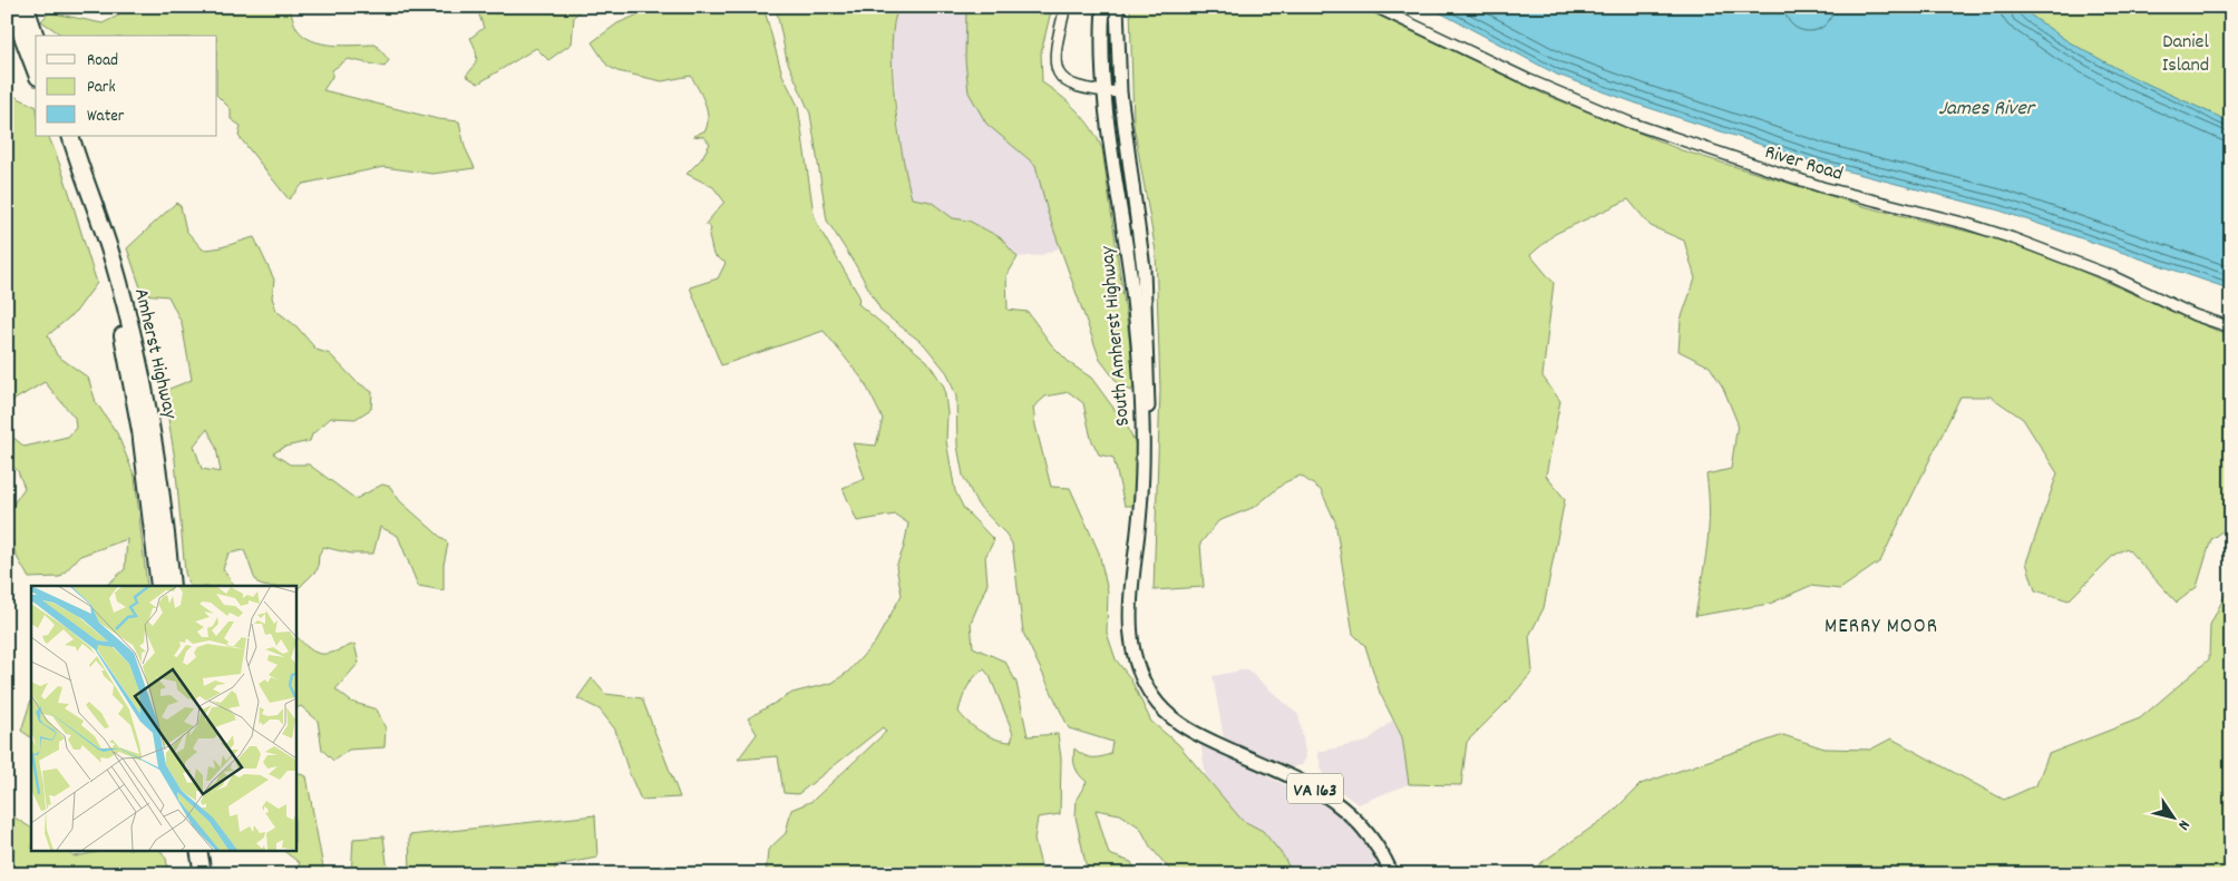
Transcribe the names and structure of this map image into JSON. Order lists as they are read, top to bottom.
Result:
{
  "streets": {
    "highway": ["Amherst Highway"],
    "main road": ["South Amherst Highway", "VA 163"],
    "street": ["River Road"]
  },
  "districts": ["MERRY MOOR"],
  "water": ["James River"],
  "parks": ["Daniel Island"],
  "legend": ["Road", "Park", "Water"],
  "north": "bottom right"
}
